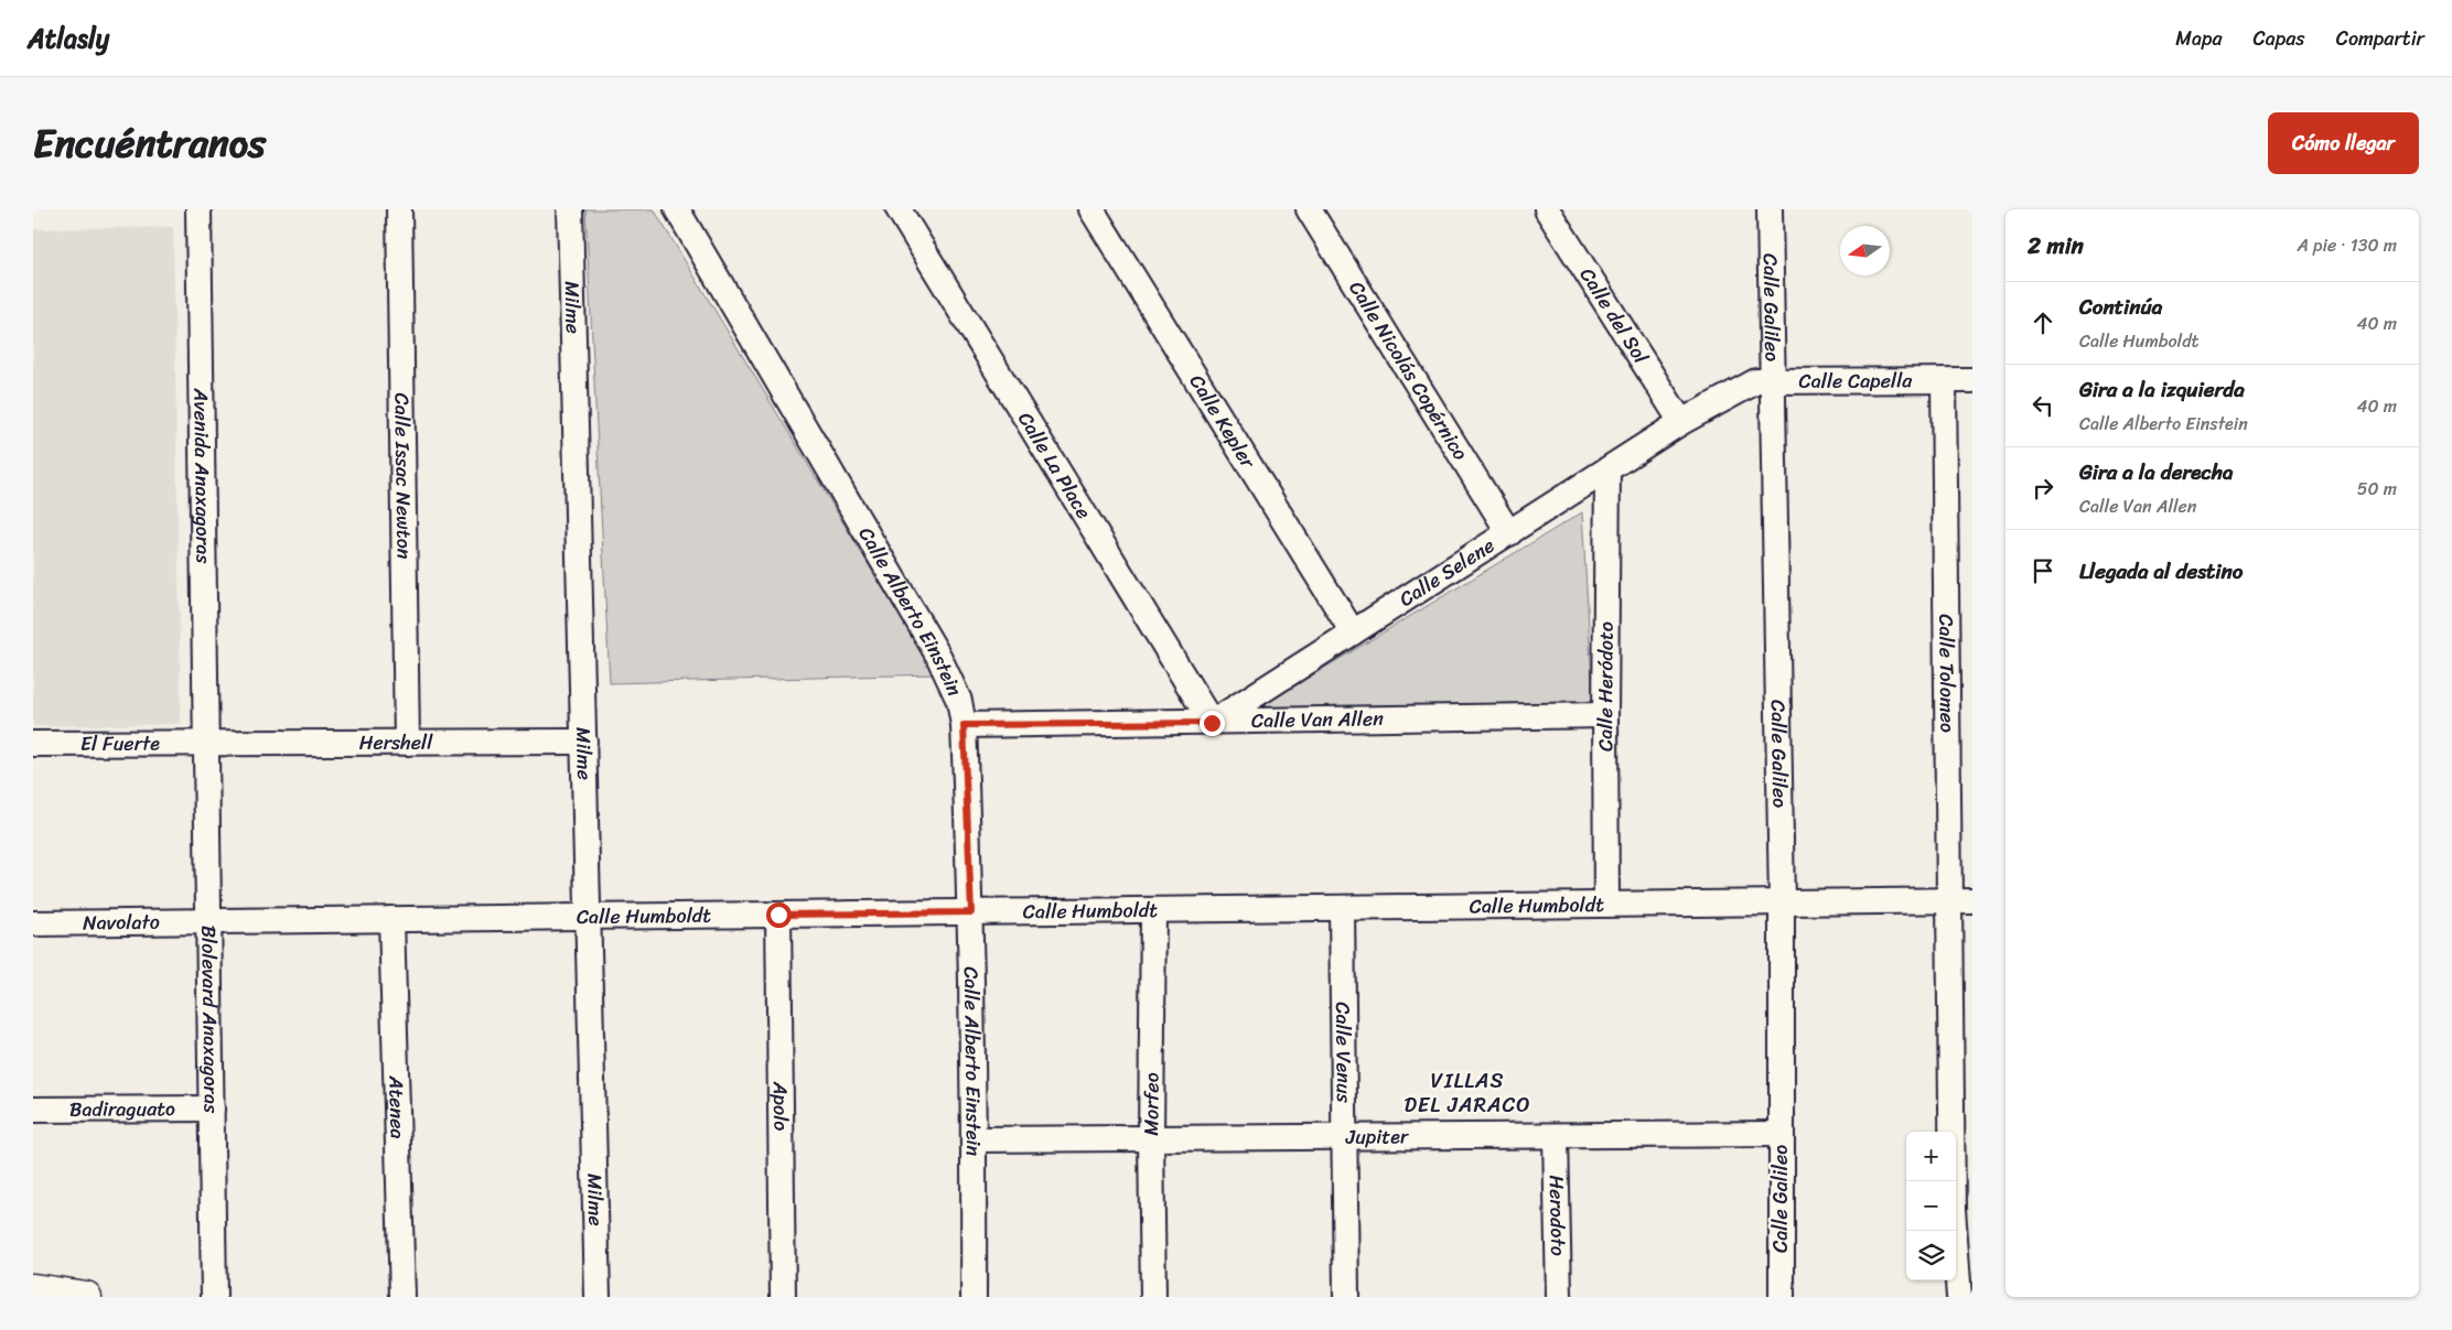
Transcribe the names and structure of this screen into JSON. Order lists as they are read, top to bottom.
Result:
{
  "streets": {
    "street": [
      "Milme",
      "Calle Galileo",
      "Calle del Sol",
      "Calle Nicolás Copérnico",
      "Calle Capella",
      "Calle Kepler",
      "Calle La Place",
      "Avenida Anaxagoras",
      "Calle Issac Newton",
      "Calle Selene",
      "Calle Alberto Einstein",
      "Calle Tolomeo",
      "Calle Heródoto",
      "Calle Van Allen",
      "El Fuerte",
      "Hershell",
      "Calle Humboldt",
      "Navolato",
      "Blolevard Anaxagoras",
      "Calle Venus",
      "Morfeo",
      "Apolo",
      "Atenea",
      "Badiraguato",
      "Jupiter",
      "Herodoto"
    ]
  },
  "crossings": [
    ["Milme", "Hershell"],
    ["Milme", "Calle Humboldt"],
    ["Calle Galileo", "Calle Capella"],
    ["Calle Galileo", "Calle Humboldt"],
    ["Calle Galileo", "Jupiter"],
    ["Calle del Sol", "Calle Capella"],
    ["Calle del Sol", "Calle Selene"],
    ["Calle Nicolás Copérnico", "Calle Selene"],
    ["Calle Capella", "Calle Selene"],
    ["Calle Capella", "Calle Tolomeo"],
    ["Calle Kepler", "Calle Selene"],
    ["Calle La Place", "Calle Selene"],
    ["Calle La Place", "Calle Van Allen"],
    ["Avenida Anaxagoras", "El Fuerte"],
    ["Avenida Anaxagoras", "Hershell"],
    ["Avenida Anaxagoras", "Blolevard Anaxagoras"],
    ["Calle Issac Newton", "Hershell"],
    ["Calle Selene", "Calle Heródoto"],
    ["Calle Selene", "Calle Van Allen"],
    ["Calle Alberto Einstein", "Calle Van Allen"],
    ["Calle Alberto Einstein", "Calle Humboldt"],
    ["Calle Alberto Einstein", "Jupiter"],
    ["Calle Tolomeo", "Calle Humboldt"],
    ["Calle Heródoto", "Calle Van Allen"],
    ["Calle Heródoto", "Calle Humboldt"],
    ["El Fuerte", "Hershell"],
    ["El Fuerte", "Blolevard Anaxagoras"],
    ["Hershell", "Blolevard Anaxagoras"],
    ["Calle Humboldt", "Navolato"],
    ["Calle Humboldt", "Blolevard Anaxagoras"],
    ["Calle Humboldt", "Calle Venus"],
    ["Calle Humboldt", "Morfeo"],
    ["Calle Humboldt", "Apolo"],
    ["Calle Humboldt", "Atenea"],
    ["Navolato", "Blolevard Anaxagoras"],
    ["Blolevard Anaxagoras", "Badiraguato"],
    ["Calle Venus", "Jupiter"],
    ["Morfeo", "Jupiter"],
    ["Jupiter", "Herodoto"]
  ],
  "districts": ["VILLAS DEL JARACO"],
  "north": "left",
  "page": {
    "header": "Atlasly",
    "nav": ["Mapa", "Capas", "Compartir"],
    "title": "Encuéntranos",
    "buttons": "Cómo llegar",
    "heading": ["2 min", "A pie · 130 m"],
    "list": [
      ["Continúa", "Calle Humboldt", "40 m"],
      ["Gira a la izquierda", "Calle Alberto Einstein", "40 m"],
      ["Gira a la derecha", "Calle Van Allen", "50 m"],
      "Llegada al destino"
    ],
    "map_buttons": ["+", "−"]
  }
}
